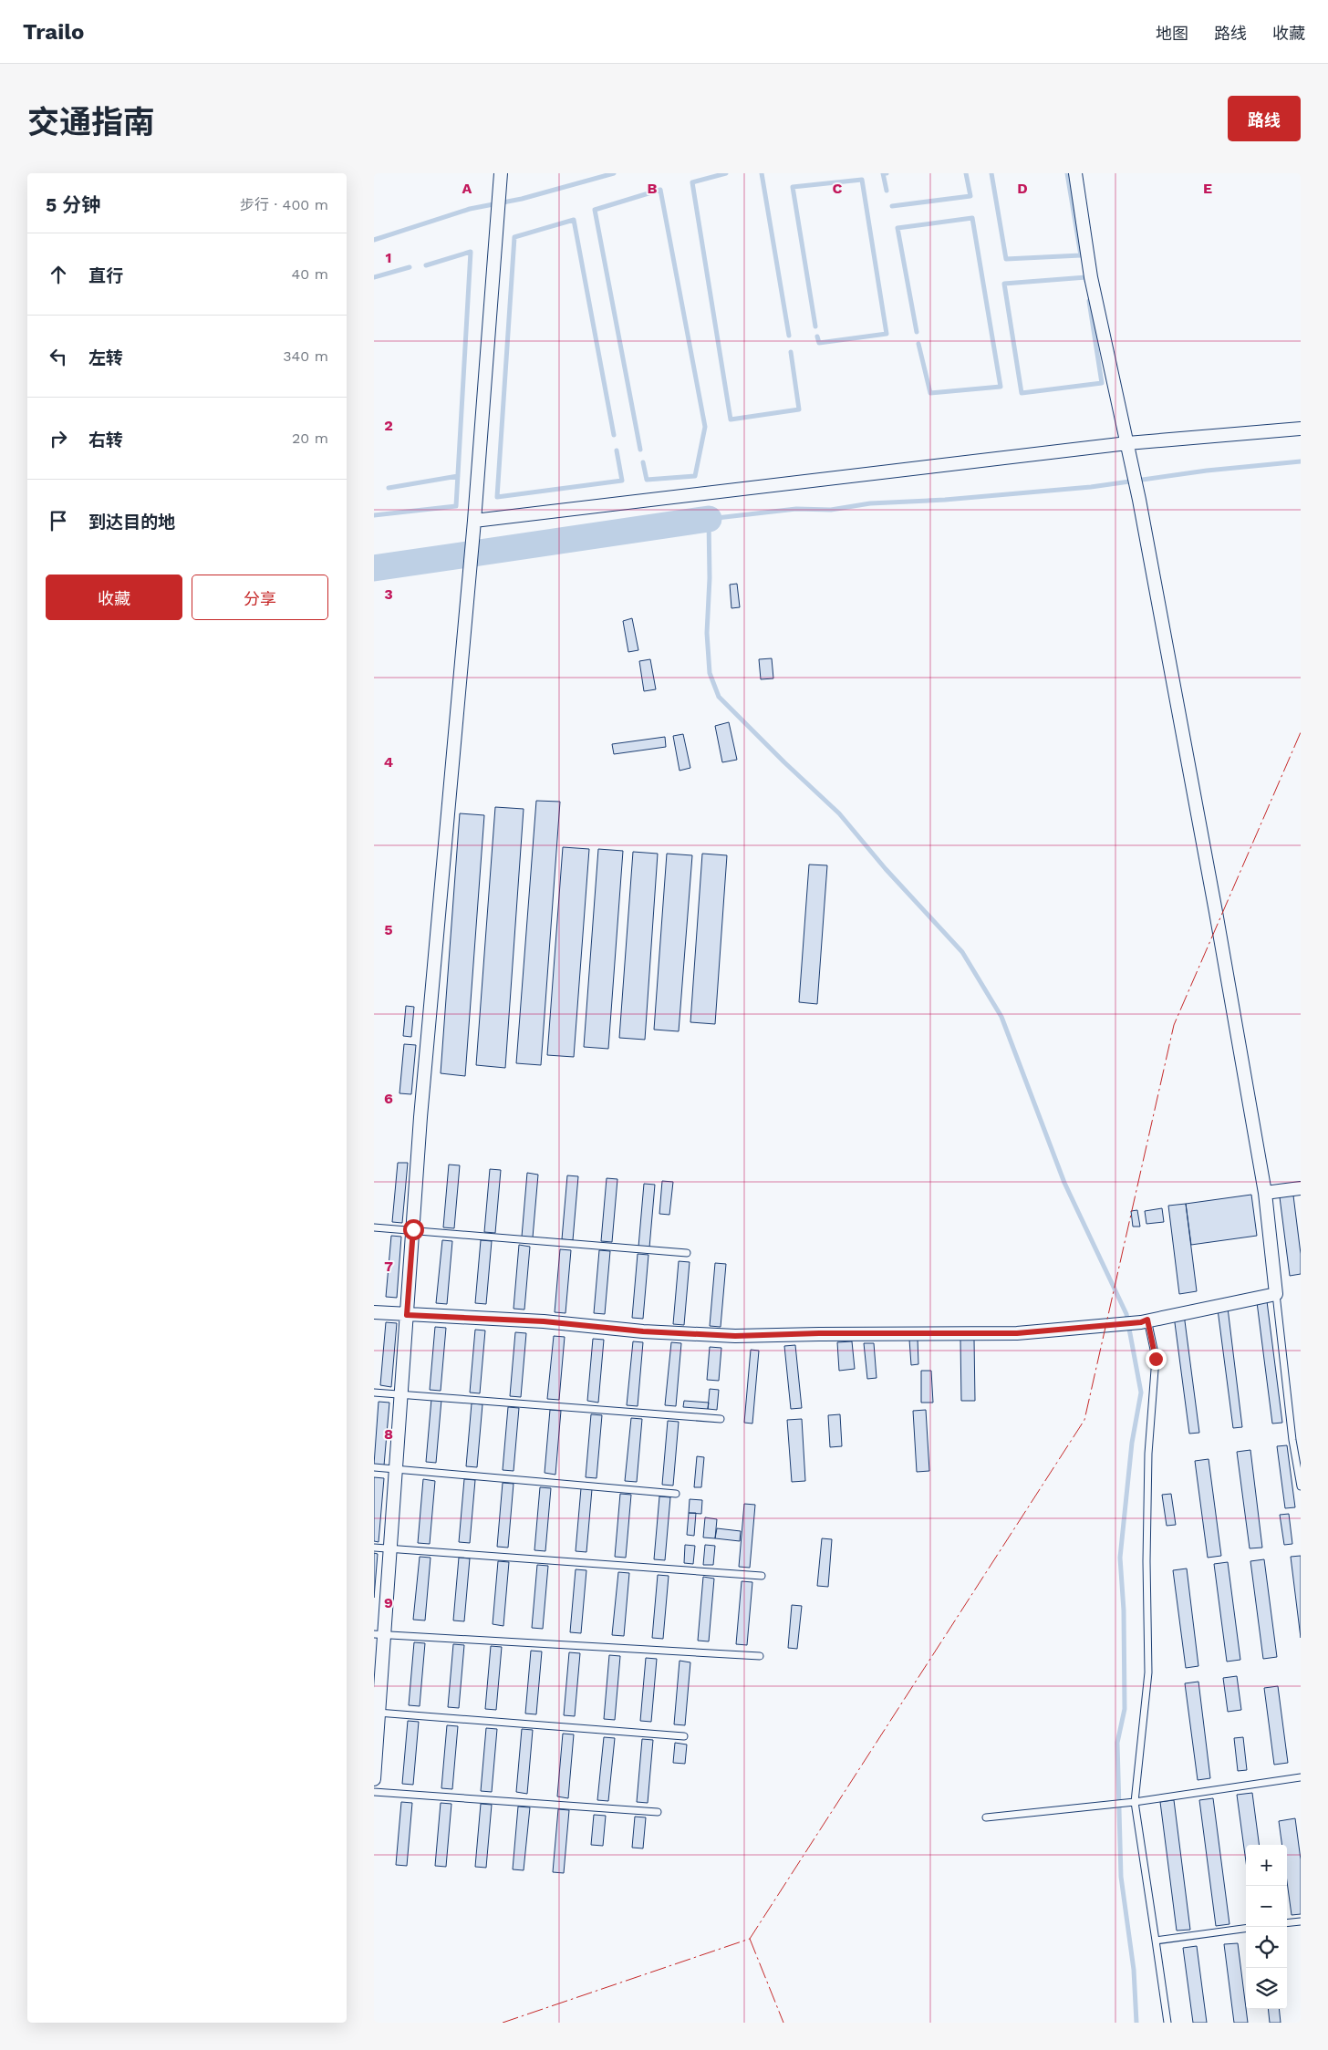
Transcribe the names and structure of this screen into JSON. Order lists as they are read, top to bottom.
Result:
{
  "page": {
    "header": "Trailo",
    "nav": ["地图", "路线", "收藏"],
    "title": "交通指南",
    "buttons": [
      "路线",
      ["收藏", "分享"]
    ],
    "heading": ["5 分钟", "步行 · 400 m"],
    "list": [
      ["直行", "40 m"],
      ["左转", "340 m"],
      ["右转", "20 m"],
      "到达目的地"
    ],
    "map_buttons": ["+", "−"]
  },
  "grid": {
    "columns": [
      "A",
      "B",
      "C",
      "D",
      "E"
    ],
    "rows": [
      "1",
      "2",
      "3",
      "4",
      "5",
      "6",
      "7",
      "8",
      "9"
    ]
  }
}
